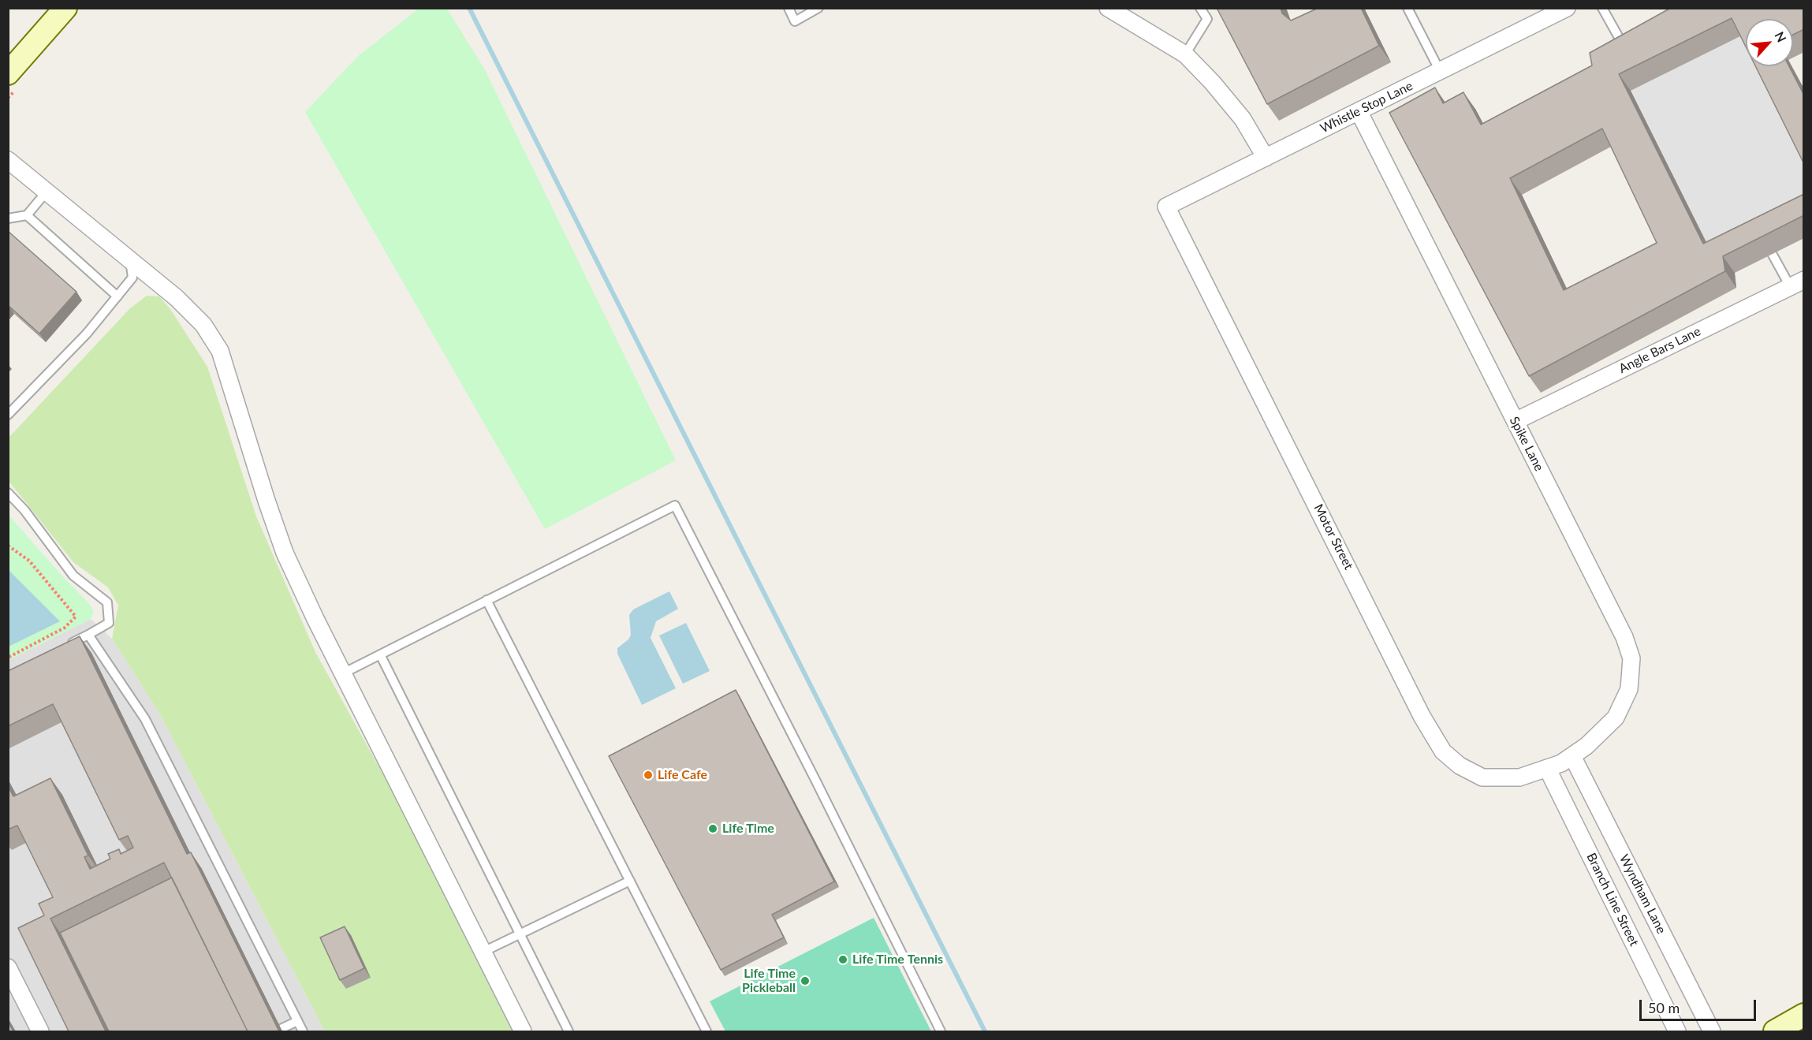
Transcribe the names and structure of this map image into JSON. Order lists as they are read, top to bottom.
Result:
{
  "streets": {
    "street": [
      "Whistle Stop Lane",
      "Angle Bars Lane",
      "Spike Lane",
      "Motor Street",
      "Wyndham Lane",
      "Branch Line Street"
    ]
  },
  "crossings": [
    ["Whistle Stop Lane", "Spike Lane"],
    ["Whistle Stop Lane", "Motor Street"],
    ["Angle Bars Lane", "Spike Lane"],
    ["Spike Lane", "Motor Street"],
    ["Spike Lane", "Wyndham Lane"],
    ["Spike Lane", "Branch Line Street"],
    ["Motor Street", "Wyndham Lane"],
    ["Motor Street", "Branch Line Street"],
    ["Wyndham Lane", "Branch Line Street"]
  ],
  "places": [
    "Life Cafe",
    "Life Time",
    "Life Time Tennis",
    "Life Time Pickleball"
  ],
  "scale_bar": "50 m",
  "north": "top right"
}
